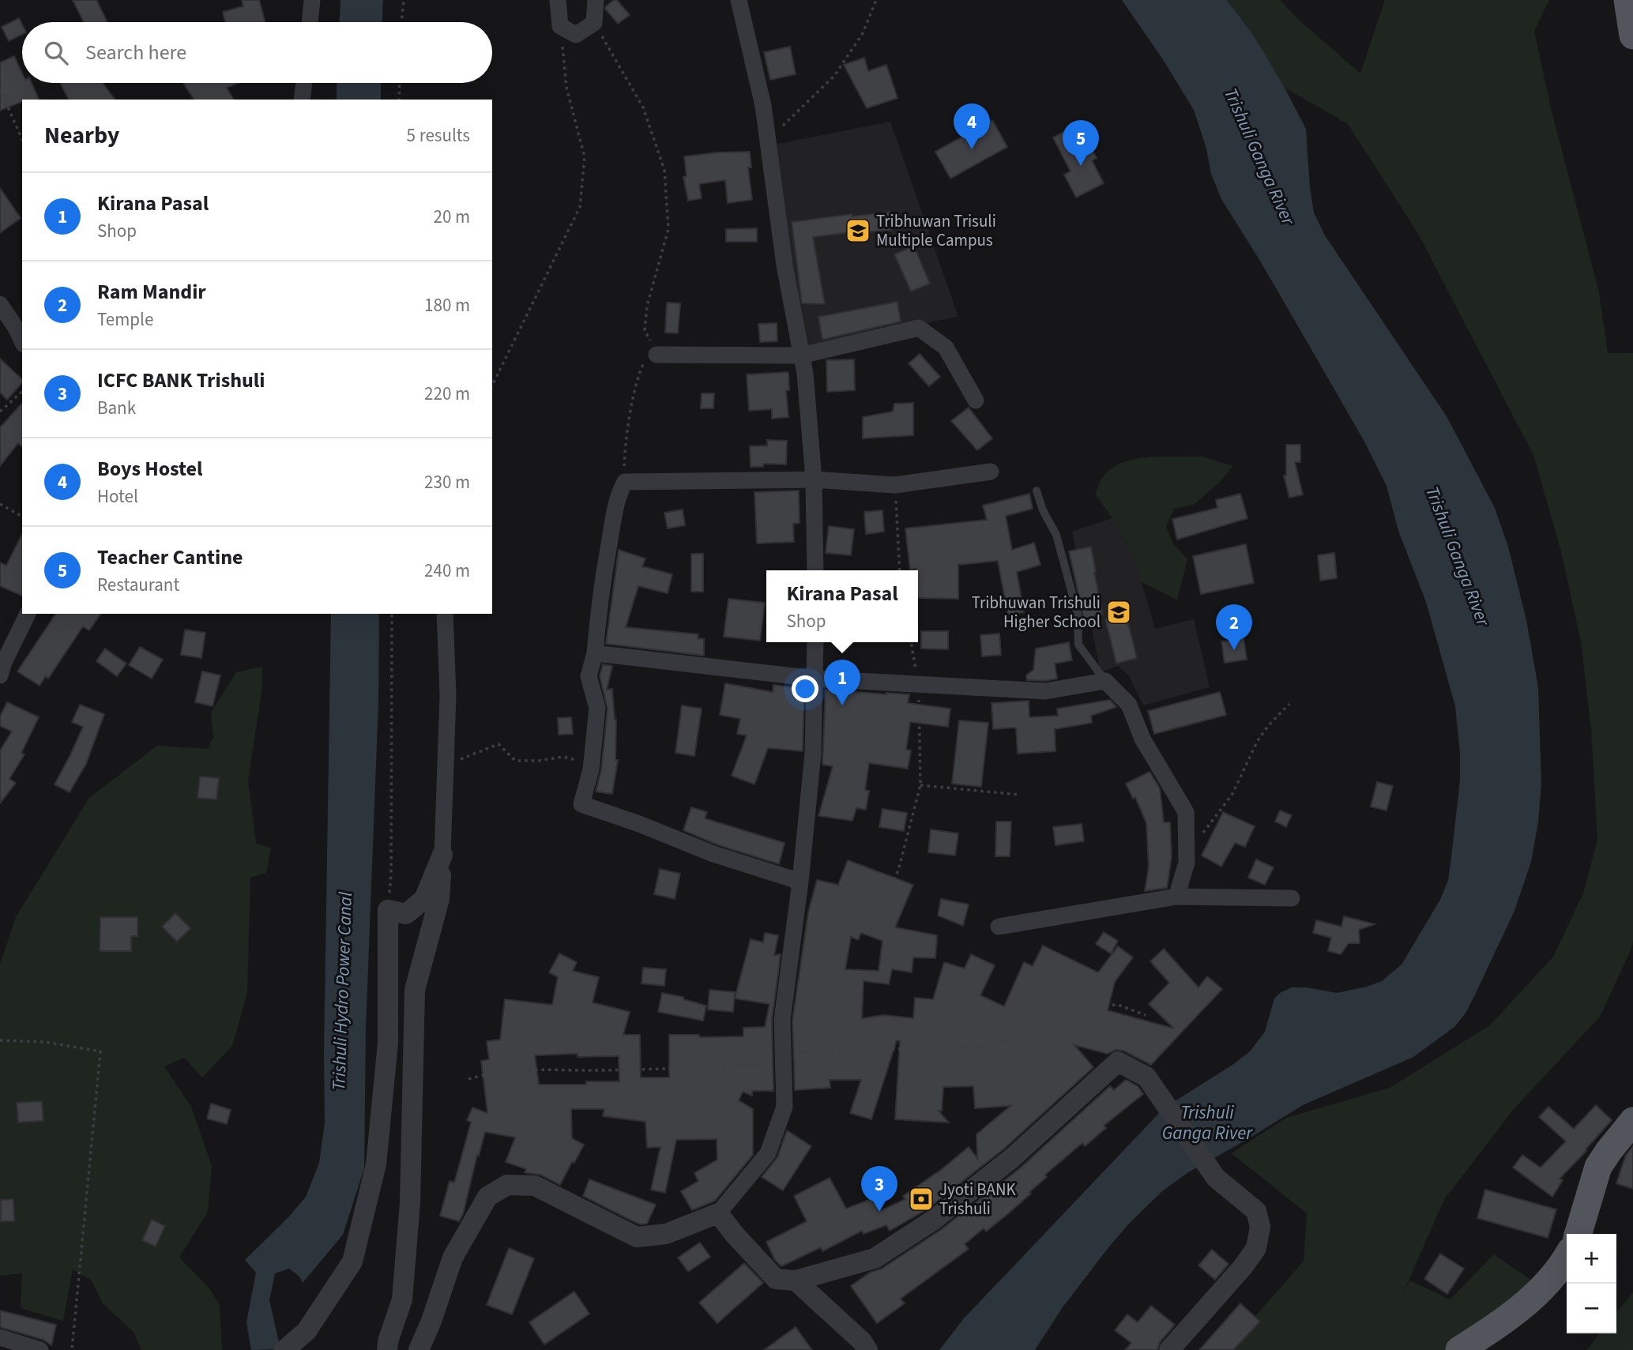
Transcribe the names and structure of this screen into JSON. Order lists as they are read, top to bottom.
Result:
{
  "water": ["Trishuli Ganga River", "Trishuli Hydro Power Canal"],
  "places": {
    "school or university": ["Tribhuwan Trisuli Multiple Campus", "Tribhuwan Trishuli Higher School"],
    "bank": ["Jyoti BANK Trishuli"]
  },
  "page": {
    "search": "Search here",
    "heading": ["Nearby", "5 results"],
    "pins": [
      "4",
      "5",
      "2",
      "1",
      "3"
    ],
    "list": [
      {
        "mark": "1",
        "name": "Kirana Pasal",
        "note": "Shop",
        "value": "20 m"
      },
      {
        "mark": "2",
        "name": "Ram Mandir",
        "note": "Temple",
        "value": "180 m"
      },
      {
        "mark": "3",
        "name": "ICFC BANK Trishuli",
        "note": "Bank",
        "value": "220 m"
      },
      {
        "mark": "4",
        "name": "Boys Hostel",
        "note": "Hotel",
        "value": "230 m"
      },
      {
        "mark": "5",
        "name": "Teacher Cantine",
        "note": "Restaurant",
        "value": "240 m"
      }
    ],
    "popup": ["Kirana Pasal", "Shop"],
    "map_buttons": ["+", "−"]
  }
}
